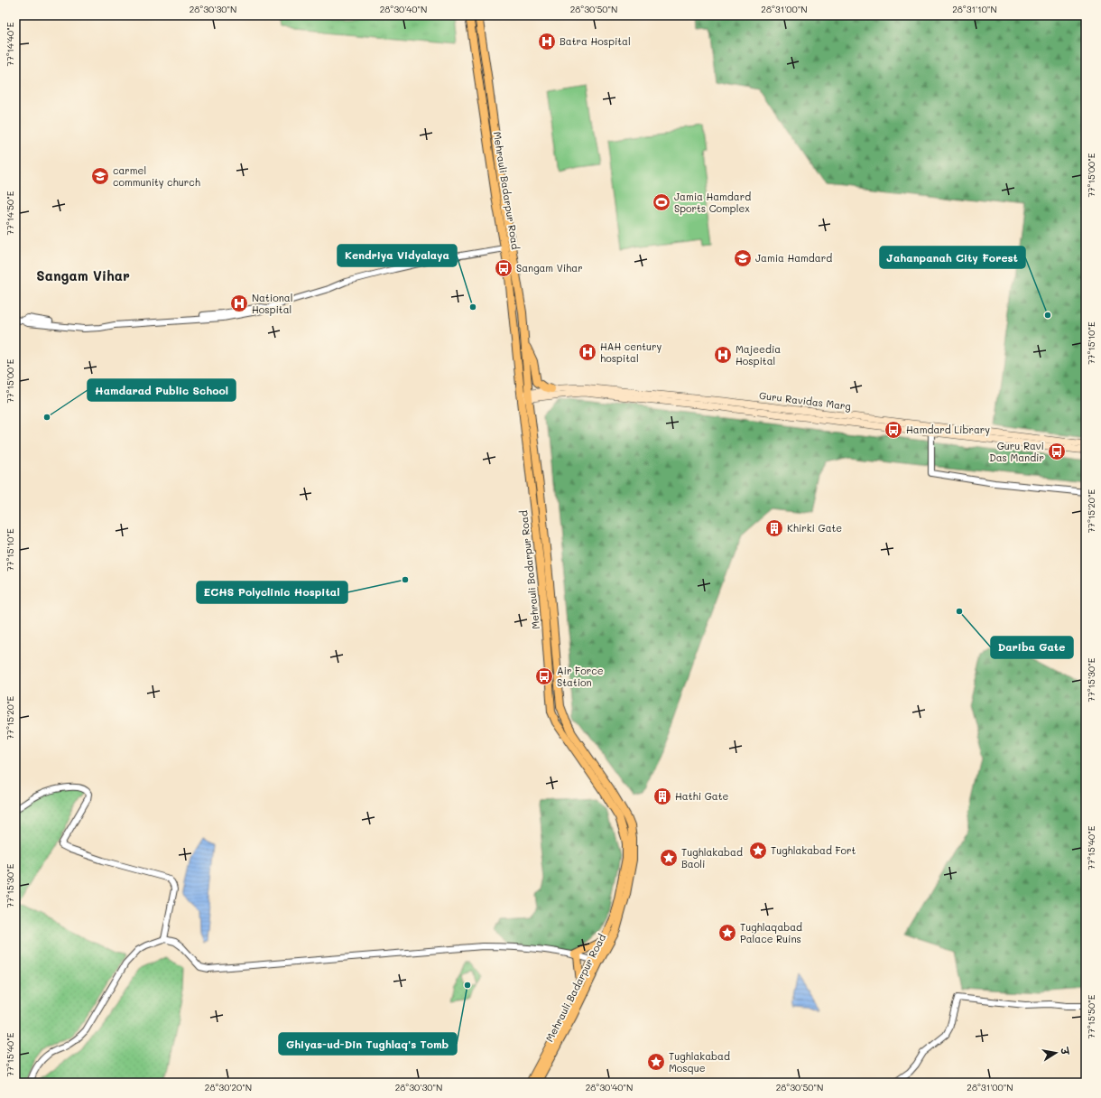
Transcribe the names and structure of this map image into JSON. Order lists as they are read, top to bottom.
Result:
{
  "streets": {
    "main road": ["Mehrauli Badarpur Road", "Guru Ravidas Marg"]
  },
  "crossings": [
    ["Mehrauli Badarpur Road", "Guru Ravidas Marg"]
  ],
  "districts": ["Sangam Vihar"],
  "places": {
    "hospital": [
      "Batra Hospital",
      "National Hospital",
      "HAH century hospital",
      "Majeedia Hospital"
    ],
    "school or university": ["carmel community church", "Jamia Hamdard"],
    "sports": ["Jamia Hamdard Sports Complex"],
    "bus stop": [
      "Sangam Vihar",
      "Hamdard Library",
      "Guru Ravi Das Mandir",
      "Air Force Station"
    ],
    "other": [
      "Kendriya Vidyalaya",
      "Jahanpanah City Forest",
      "Hamdarad Public School",
      "ECHS Polyclinic Hospital",
      "Dariba Gate",
      "Ghiyas-ud-Din Tughlaq's Tomb"
    ],
    "building": ["Khirki Gate", "Hathi Gate"],
    "place": [
      "Tughlakabad Fort",
      "Tughlakabad Baoli",
      "Tughlaqabad Palace Ruins",
      "Tughlakabad Mosque"
    ]
  },
  "north": "right",
  "coordinates": [
    "28°30'30\"N",
    "28°30'40\"N",
    "28°30'50\"N",
    "28°31'00\"N",
    "28°31'10\"N",
    "77°14'40\"E",
    "77°15'00\"E",
    "77°14'50\"E",
    "77°15'10\"E",
    "77°15'20\"E",
    "77°15'30\"E",
    "77°15'40\"E",
    "77°15'50\"E",
    "28°30'20\"N"
  ]
}
